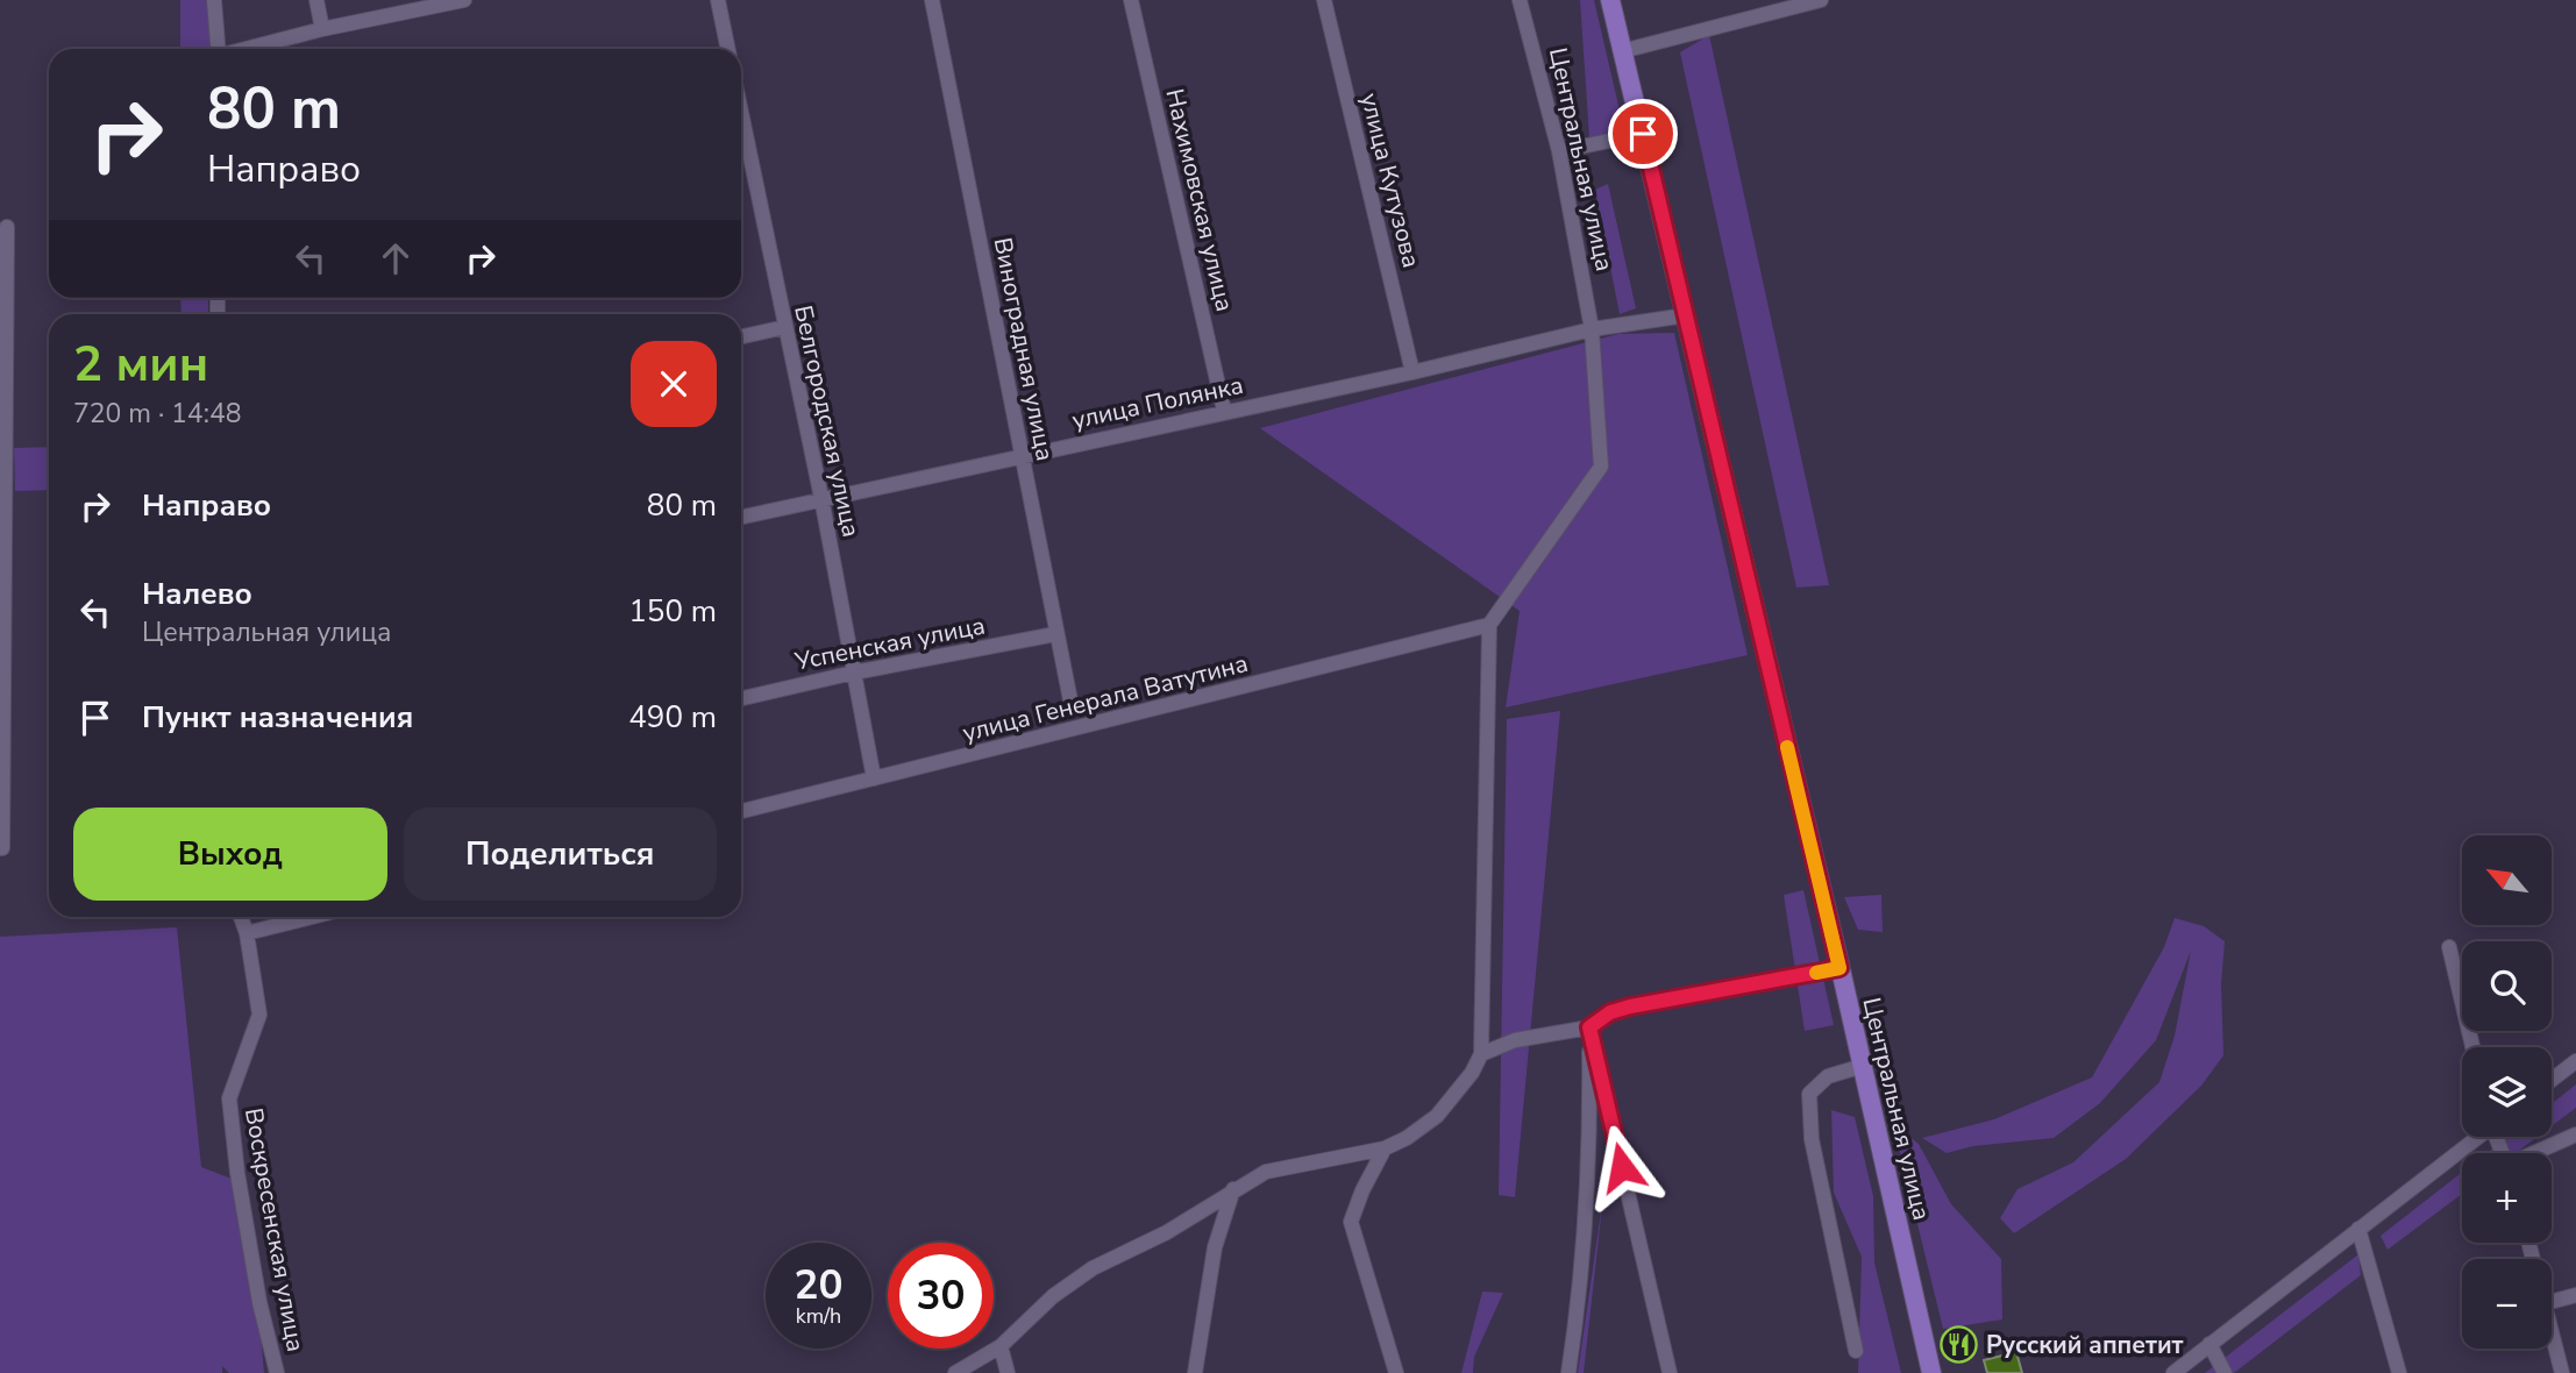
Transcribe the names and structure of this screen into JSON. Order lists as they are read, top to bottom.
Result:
{
  "streets": {
    "main road": ["Центральная улица"],
    "street": [
      "улица Кутузова",
      "Нахимовская улица",
      "Виноградная улица",
      "улица Полянка",
      "Белгородская улица",
      "Успенская улица",
      "улица Генерала Ватутина",
      "Воскресенская улица"
    ]
  },
  "crossings": [
    ["Центральная улица", "улица Полянка"],
    ["Центральная улица", "улица Генерала Ватутина"],
    ["улица Кутузова", "улица Полянка"],
    ["Нахимовская улица", "улица Полянка"],
    ["Виноградная улица", "улица Полянка"],
    ["Виноградная улица", "Успенская улица"],
    ["улица Полянка", "Белгородская улица"],
    ["Белгородская улица", "Успенская улица"],
    ["Белгородская улица", "улица Генерала Ватутина"]
  ],
  "places": {
    "restaurant": ["Русский аппетит"]
  },
  "north": "top left",
  "page": {
    "turn": ["80 m", "Направо"],
    "heading": ["2 мин", "720 m · 14:48"],
    "list": [
      {
        "name": "Направо",
        "value": "80 m"
      },
      {
        "name": "Налево",
        "note": "Центральная улица",
        "value": "150 m"
      },
      {
        "name": "Пункт назначения",
        "value": "490 m"
      }
    ],
    "buttons": ["Выход", "Поделиться"],
    "map_buttons": ["+", "−"],
    "speed": "20 km/h",
    "limit": "30"
  }
}
